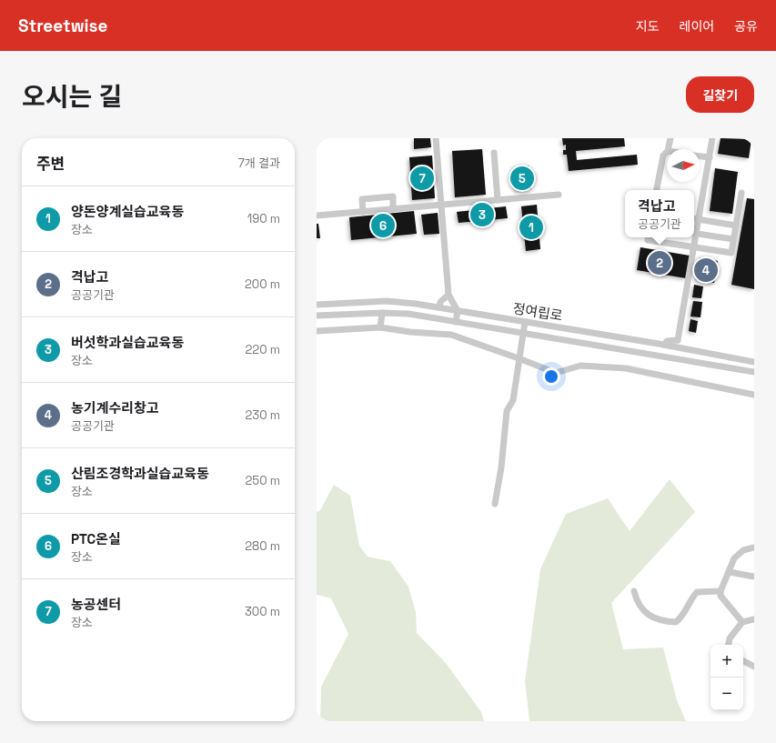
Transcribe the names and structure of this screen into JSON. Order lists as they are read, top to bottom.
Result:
{
  "streets": {
    "street": ["정여립로"]
  },
  "north": "right",
  "page": {
    "header": "Streetwise",
    "nav": ["지도", "레이어", "공유"],
    "title": "오시는 길",
    "buttons": "길찾기",
    "heading": ["주변", "7개 결과"],
    "pins": [
      "5",
      "7",
      "3",
      "6",
      "1",
      "2",
      "4"
    ],
    "list": [
      {
        "mark": "1",
        "name": "양돈양계실습교육동",
        "note": "장소",
        "value": "190 m"
      },
      {
        "mark": "2",
        "name": "격납고",
        "note": "공공기관",
        "value": "200 m"
      },
      {
        "mark": "3",
        "name": "버섯학과실습교육동",
        "note": "장소",
        "value": "220 m"
      },
      {
        "mark": "4",
        "name": "농기계수리창고",
        "note": "공공기관",
        "value": "230 m"
      },
      {
        "mark": "5",
        "name": "산림조경학과실습교육동",
        "note": "장소",
        "value": "250 m"
      },
      {
        "mark": "6",
        "name": "PTC온실",
        "note": "장소",
        "value": "280 m"
      },
      {
        "mark": "7",
        "name": "농공센터",
        "note": "장소",
        "value": "300 m"
      }
    ],
    "popup": ["격납고", "공공기관"],
    "map_buttons": ["+", "−"]
  }
}
